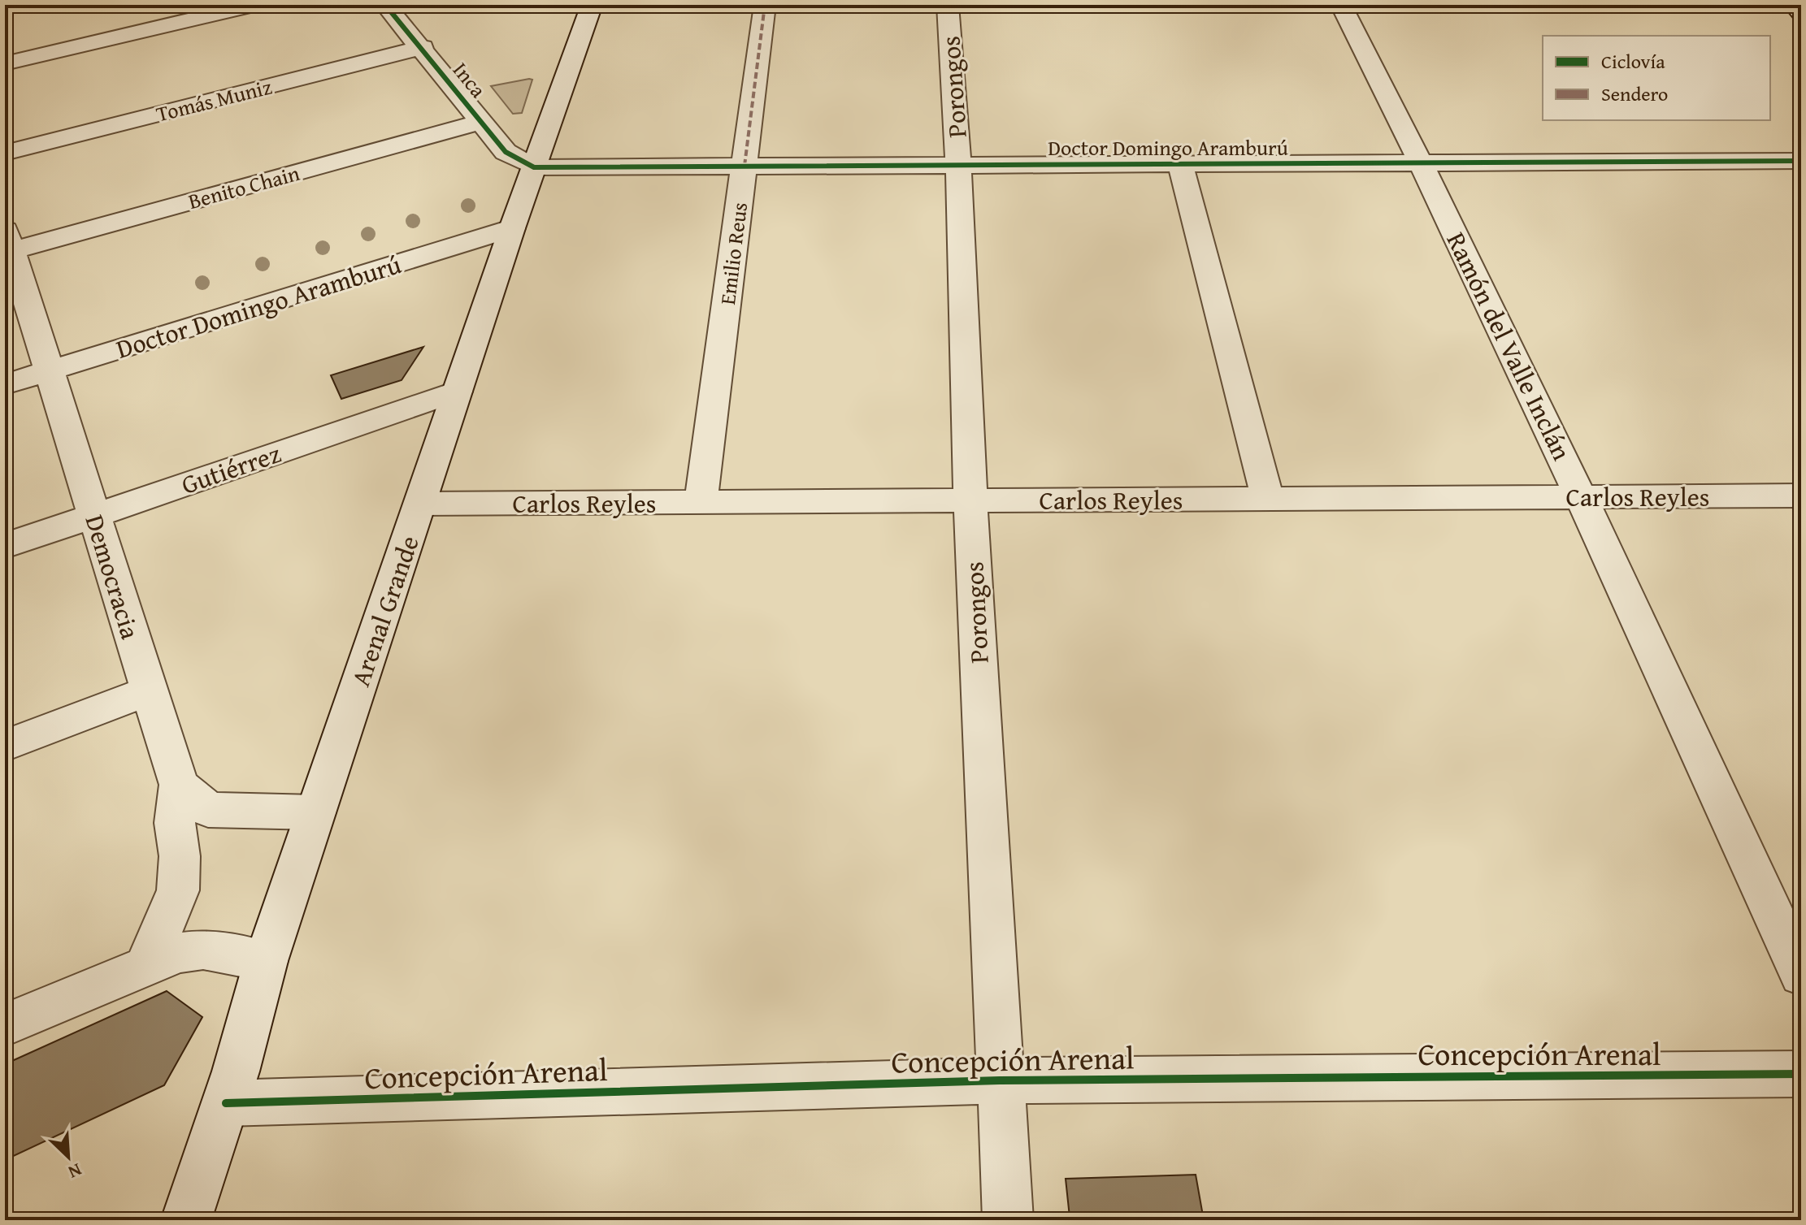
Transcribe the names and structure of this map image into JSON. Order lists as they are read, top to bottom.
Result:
{
  "streets": {
    "street": [
      "Inca",
      "Porongos",
      "Tomás Muniz",
      "Doctor Domingo Aramburú",
      "Benito Chain",
      "Emilio Reus",
      "Ramón del Valle Inclán",
      "Gutiérrez",
      "Carlos Reyles",
      "Democracia",
      "Arenal Grande",
      "Concepción Arenal"
    ]
  },
  "crossings": [
    ["Inca", "Tomás Muniz"],
    ["Inca", "Doctor Domingo Aramburú"],
    ["Inca", "Benito Chain"],
    ["Inca", "Arenal Grande"],
    ["Porongos", "Doctor Domingo Aramburú"],
    ["Porongos", "Carlos Reyles"],
    ["Porongos", "Concepción Arenal"],
    ["Doctor Domingo Aramburú", "Emilio Reus"],
    ["Doctor Domingo Aramburú", "Ramón del Valle Inclán"],
    ["Doctor Domingo Aramburú", "Democracia"],
    ["Doctor Domingo Aramburú", "Arenal Grande"],
    ["Benito Chain", "Democracia"],
    ["Emilio Reus", "Carlos Reyles"],
    ["Ramón del Valle Inclán", "Carlos Reyles"],
    ["Gutiérrez", "Democracia"],
    ["Gutiérrez", "Arenal Grande"],
    ["Carlos Reyles", "Arenal Grande"],
    ["Arenal Grande", "Concepción Arenal"]
  ],
  "legend": ["Ciclovía", "Sendero"],
  "north": "bottom right"
}
